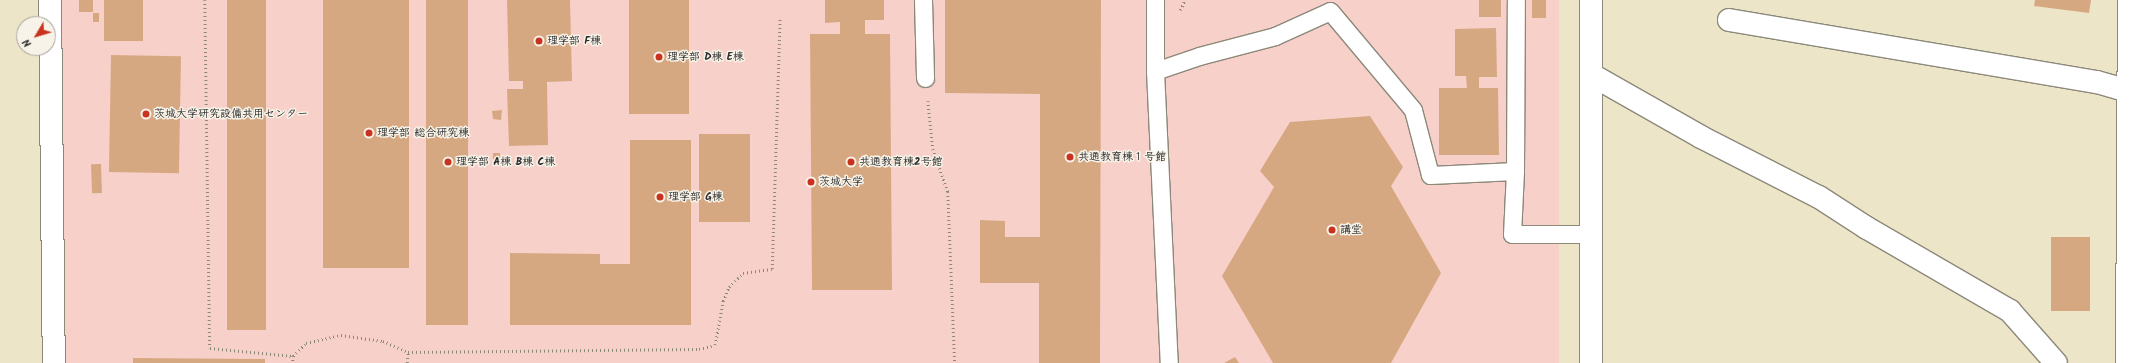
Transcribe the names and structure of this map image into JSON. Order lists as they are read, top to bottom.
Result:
{
  "places": [
    "理学部 F棟",
    "理学部 D棟 E棟",
    "茨城大学研究設備共用センター",
    "理学部 総合研究棟",
    "共通教育棟１号館",
    "理学部 A棟 B棟 C棟",
    "共通教育棟2号館",
    "茨城大学",
    "理学部 G棟",
    "講堂"
  ],
  "north": "bottom left"
}
